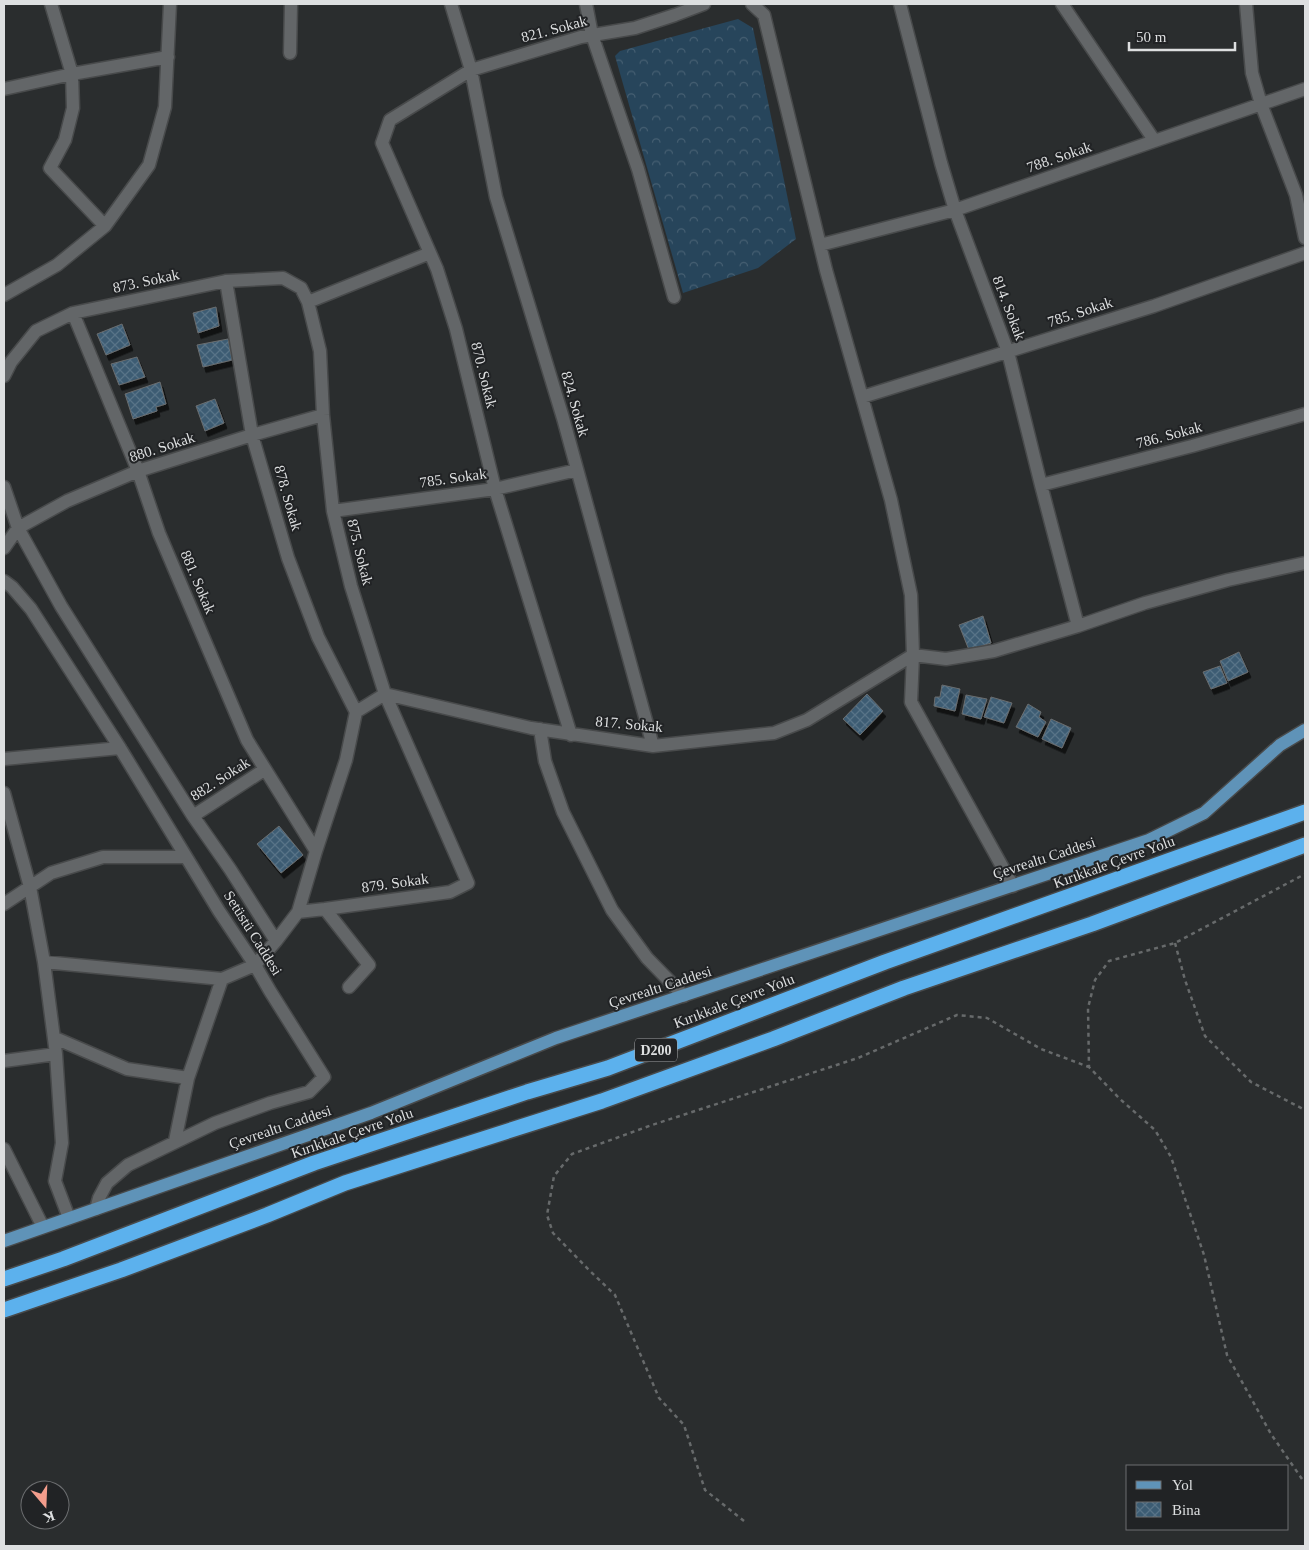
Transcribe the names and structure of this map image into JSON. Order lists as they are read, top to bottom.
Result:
{
  "streets": {
    "highway": ["Kırıkkale Çevre Yolu", "D200"],
    "main road": ["Çevrealtı Caddesi"],
    "street": [
      "821. Sokak",
      "788. Sokak",
      "873. Sokak",
      "814. Sokak",
      "785. Sokak",
      "870. Sokak",
      "824. Sokak",
      "786. Sokak",
      "880. Sokak",
      "878. Sokak",
      "875. Sokak",
      "881. Sokak",
      "817. Sokak",
      "882. Sokak",
      "879. Sokak",
      "Setüstü Caddesi"
    ]
  },
  "crossings": [
    ["821. Sokak", "870. Sokak"],
    ["821. Sokak", "824. Sokak"],
    ["788. Sokak", "814. Sokak"],
    ["873. Sokak", "878. Sokak"],
    ["873. Sokak", "875. Sokak"],
    ["873. Sokak", "881. Sokak"],
    ["814. Sokak", "785. Sokak"],
    ["814. Sokak", "786. Sokak"],
    ["785. Sokak", "870. Sokak"],
    ["785. Sokak", "824. Sokak"],
    ["785. Sokak", "875. Sokak"],
    ["870. Sokak", "824. Sokak"],
    ["870. Sokak", "817. Sokak"],
    ["824. Sokak", "817. Sokak"],
    ["880. Sokak", "878. Sokak"],
    ["880. Sokak", "875. Sokak"],
    ["880. Sokak", "881. Sokak"],
    ["878. Sokak", "875. Sokak"],
    ["875. Sokak", "817. Sokak"],
    ["875. Sokak", "879. Sokak"],
    ["881. Sokak", "882. Sokak"],
    ["Çevrealtı Caddesi", "Setüstü Caddesi"]
  ],
  "legend": ["Yol", "Bina"],
  "scale_bar": "50 m",
  "north": "bottom"
}
